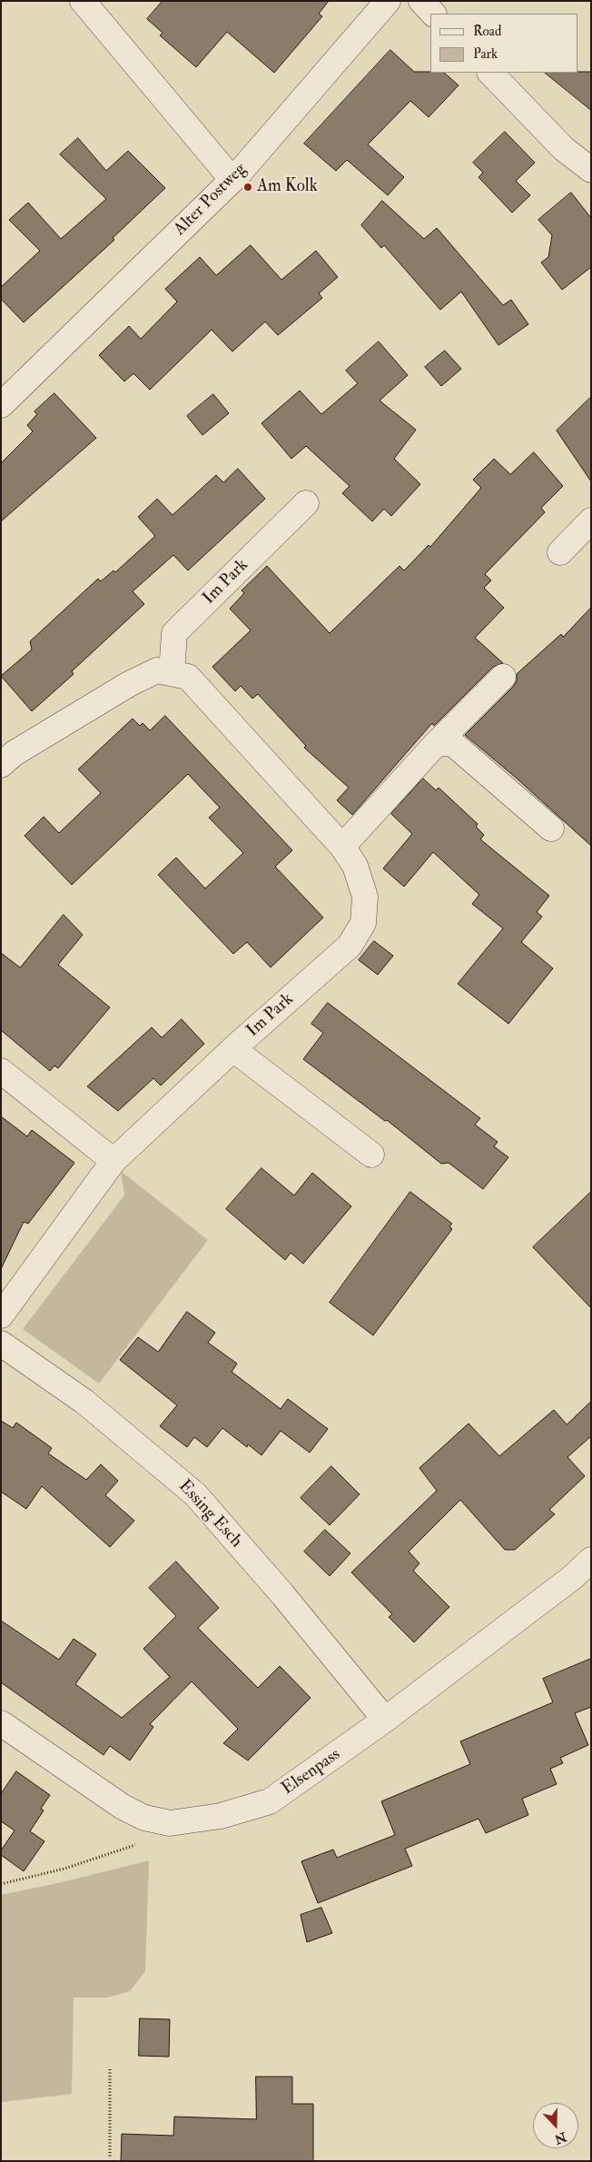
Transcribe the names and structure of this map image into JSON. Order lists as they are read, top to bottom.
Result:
{
  "streets": {
    "street": [
      "Alter Postweg",
      "Im Park",
      "Essing Esch",
      "Elsenpass"
    ]
  },
  "crossings": [
    ["Essing Esch", "Elsenpass"]
  ],
  "places": ["Am Kolk"],
  "legend": ["Road", "Park"],
  "north": "bottom"
}
